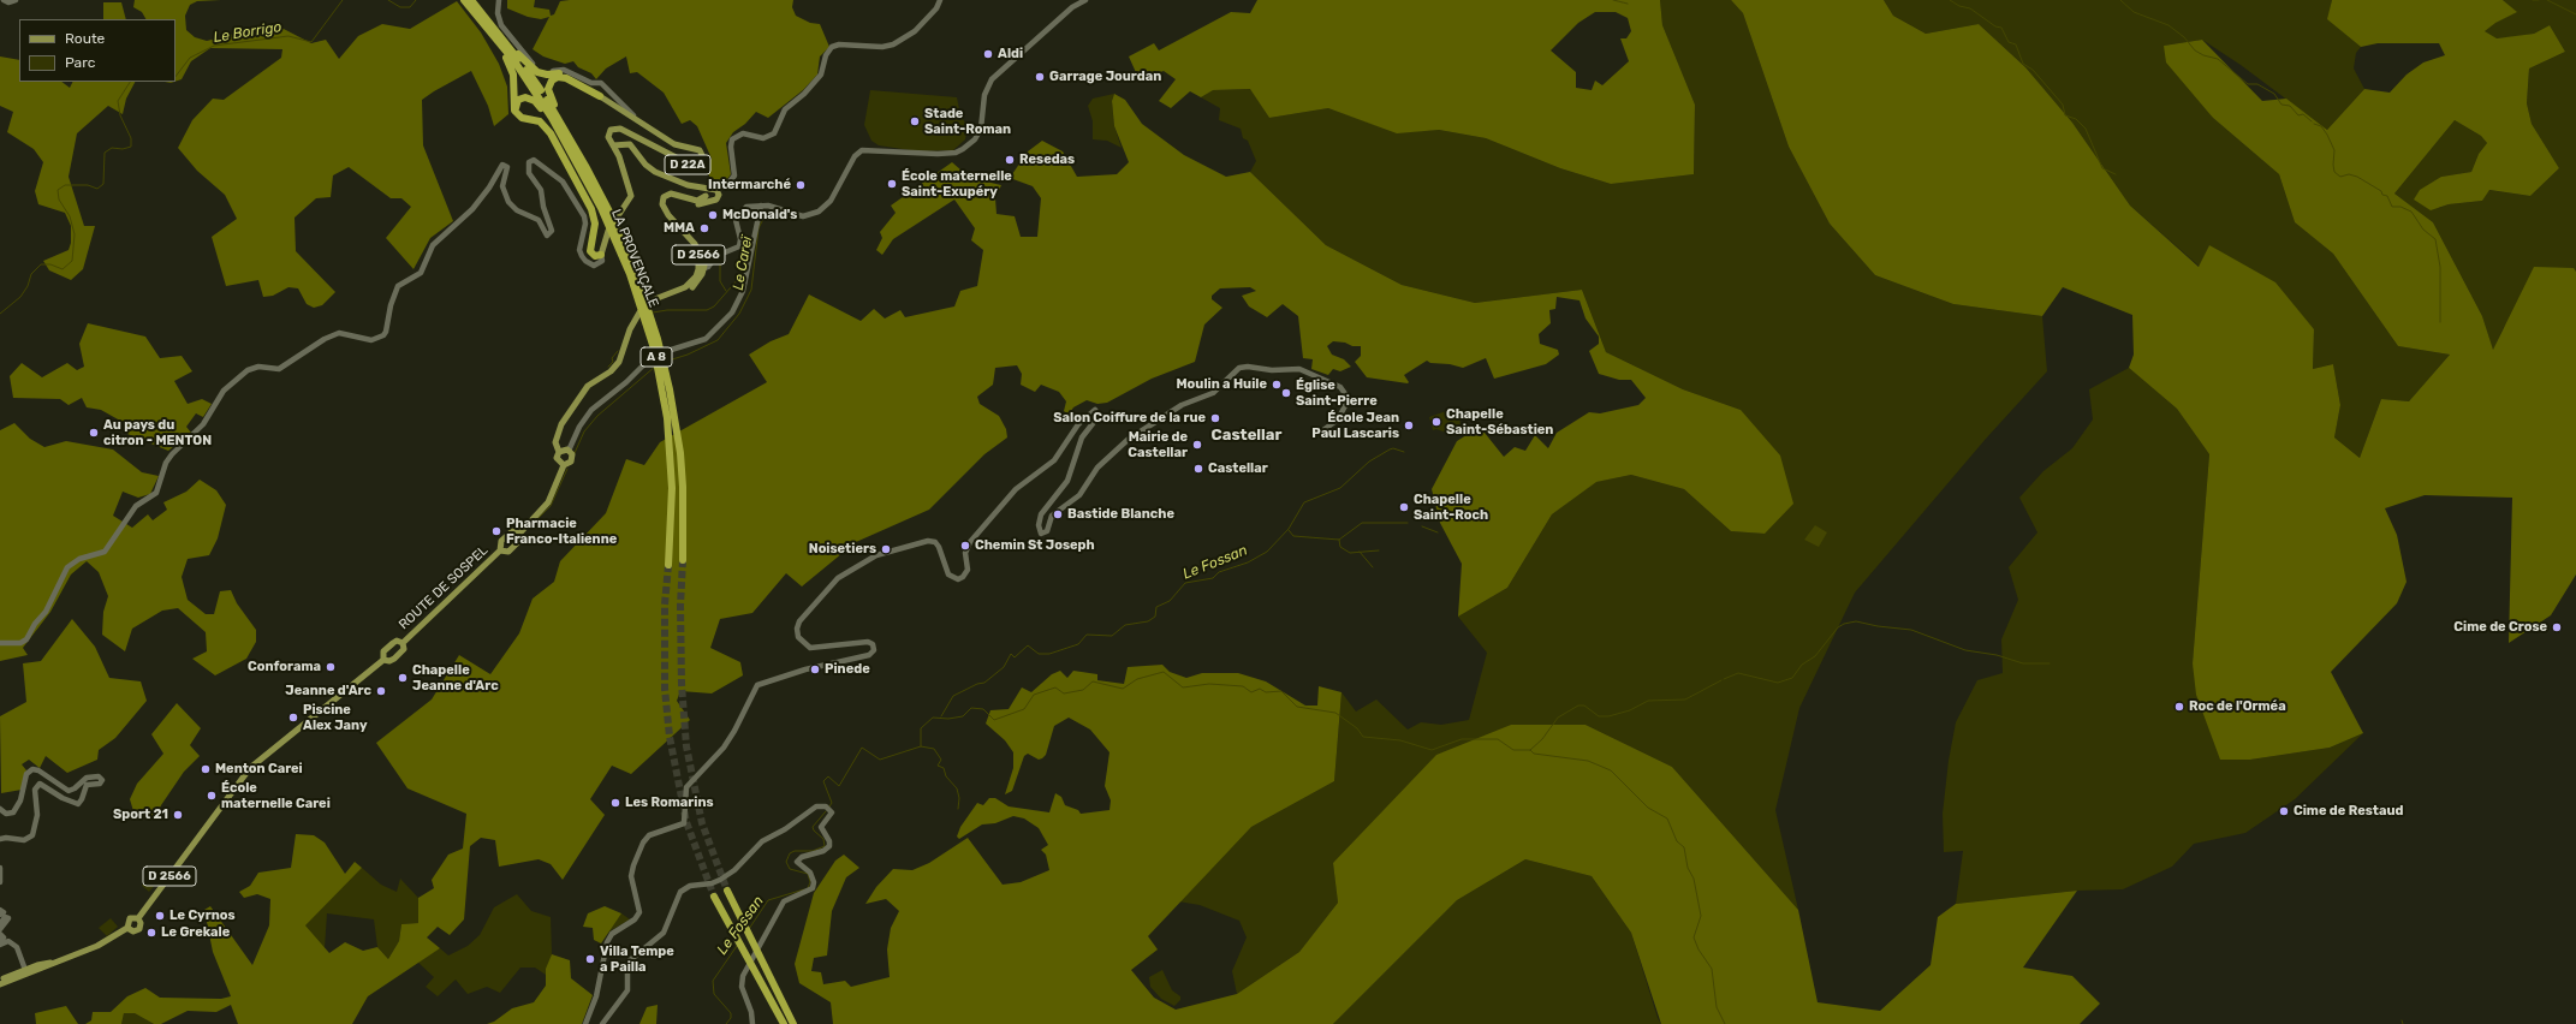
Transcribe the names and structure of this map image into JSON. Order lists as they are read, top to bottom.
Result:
{
  "streets": {
    "highway": ["LA PROVENÇALE", "A 8"],
    "main road": ["D 22A", "D 2566", "ROUTE DE SOSPEL"]
  },
  "crossings": [
    ["D 22A", "D 2566"]
  ],
  "districts": ["Castellar"],
  "water": ["Le Borrigo", "Le Careï", "Le Fossan"],
  "places": [
    "Aldi",
    "Garrage Jourdan",
    "Stade Saint-Roman",
    "Resedas",
    "École maternelle Saint-Exupéry",
    "Intermarché",
    "McDonald's",
    "MMA",
    "Moulin a Huile",
    "Église Saint-Pierre",
    "Salon Coiffure de la rue",
    "Chapelle Saint-Sébastien",
    "École Jean Paul Lascaris",
    "Au pays du citron - MENTON",
    "Mairie de Castellar",
    "Castellar",
    "Chapelle Saint-Roch",
    "Bastide Blanche",
    "Pharmacie Franco-Italienne",
    "Chemin St Joseph",
    "Noisetiers",
    "Cime de Crose",
    "Conforama",
    "Pinede",
    "Chapelle Jeanne d'Arc",
    "Jeanne d'Arc",
    "Roc de l'Orméa",
    "Piscine Alex Jany",
    "Menton Carei",
    "École maternelle Carei",
    "Les Romarins",
    "Cime de Restaud",
    "Sport 21",
    "Le Cyrnos",
    "Le Grekale",
    "Villa Tempe a Pailla"
  ],
  "legend": ["Route", "Parc"]
}
